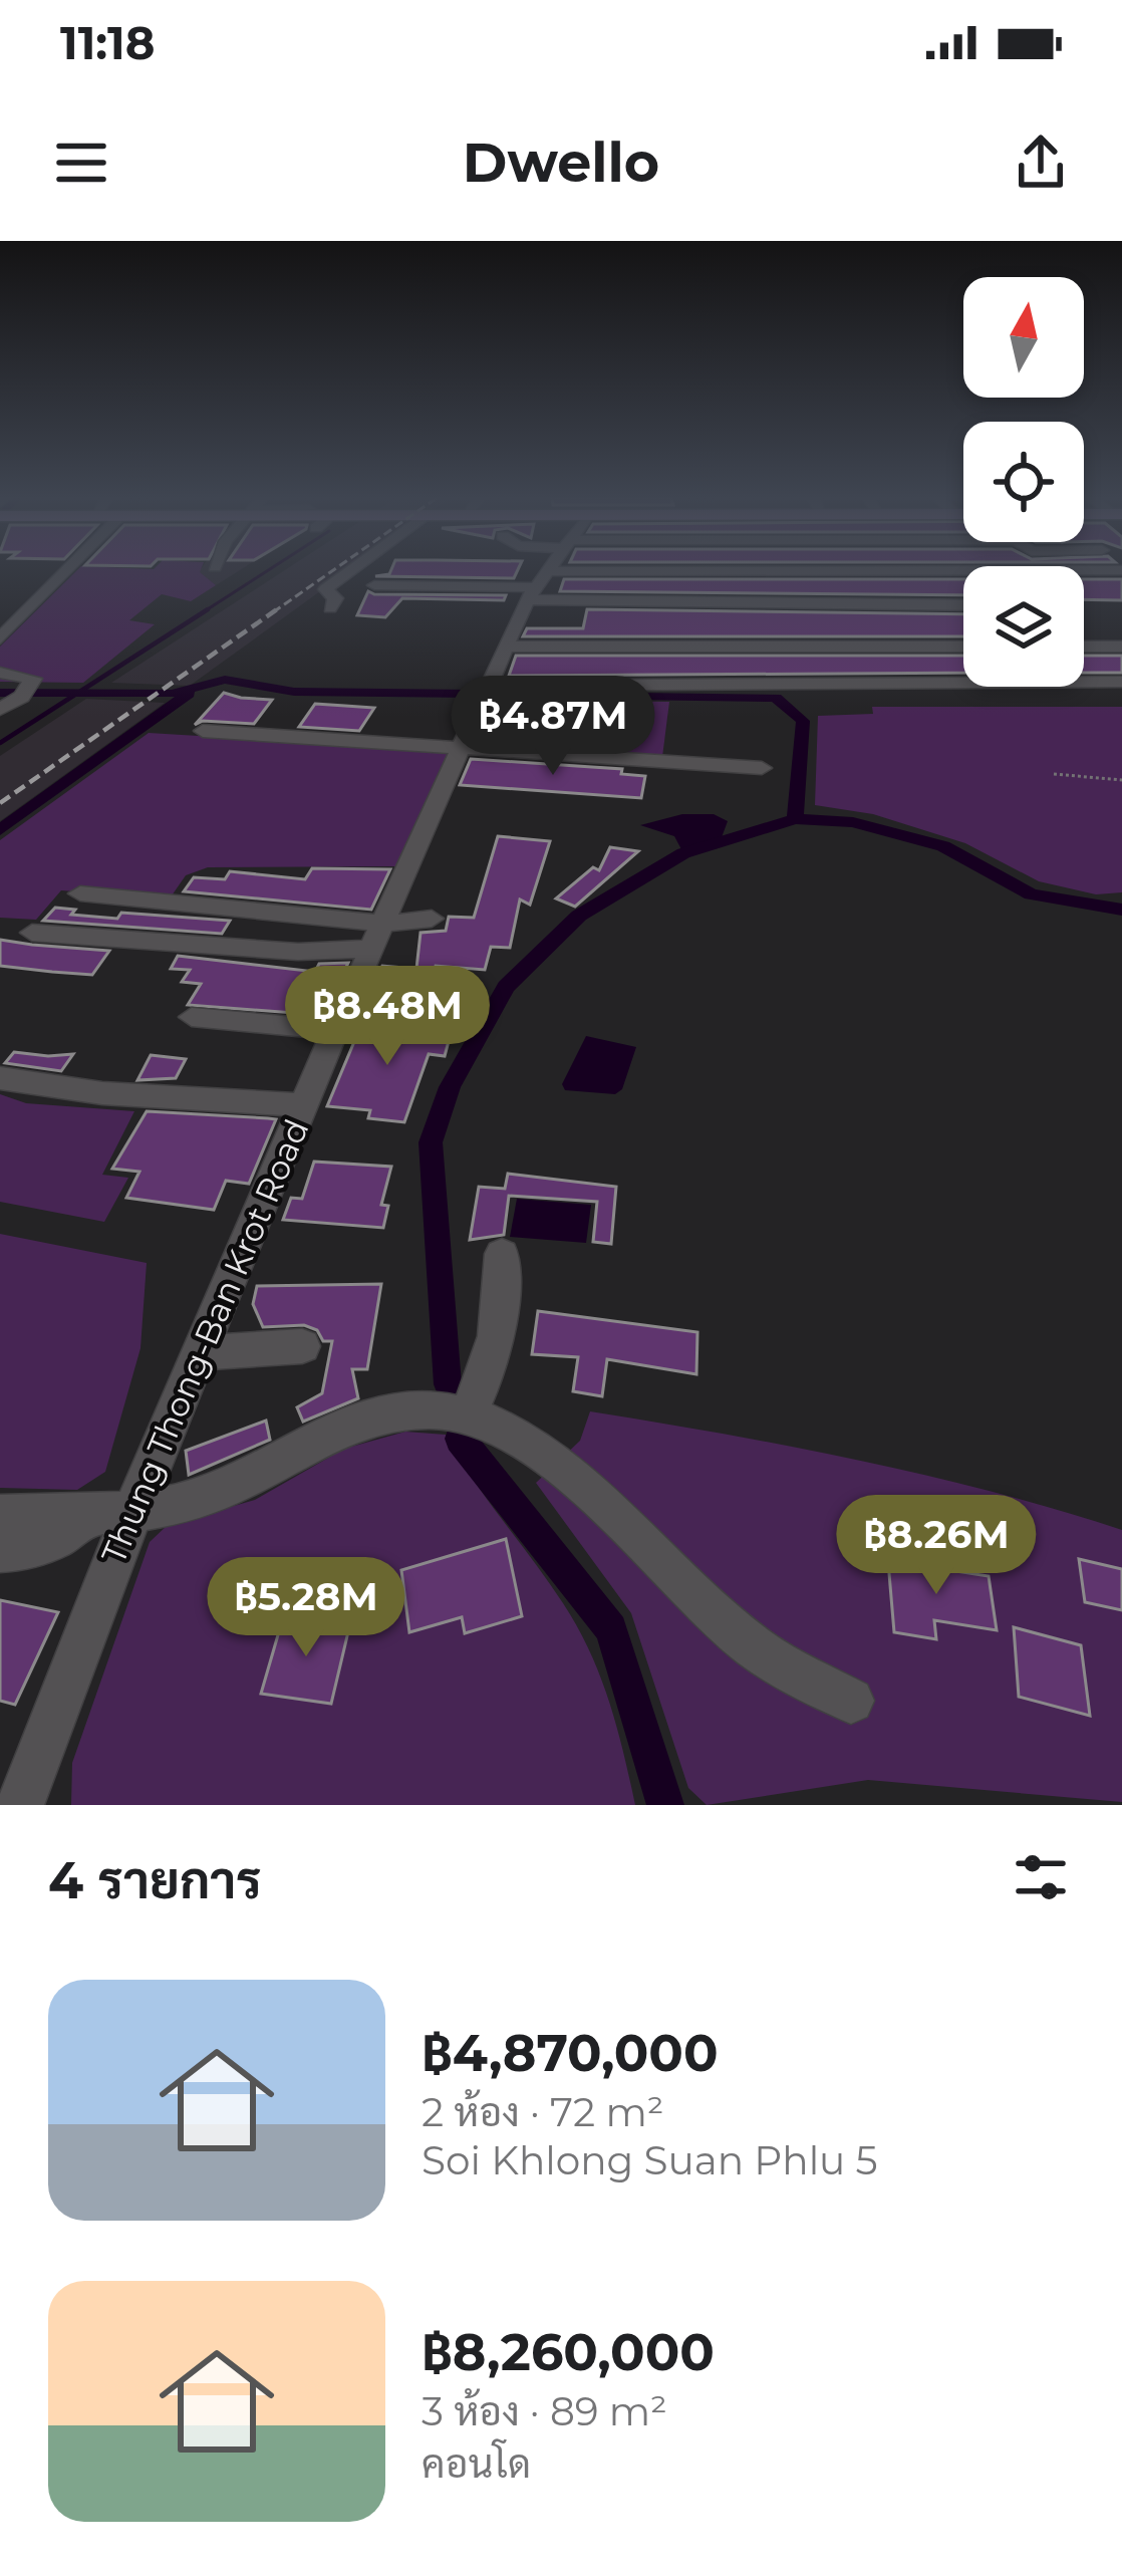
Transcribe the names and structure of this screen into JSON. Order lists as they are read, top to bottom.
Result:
{
  "streets": {
    "street": ["Thung Thong-Ban Krot Road"]
  },
  "north": "top",
  "page": {
    "status": "11:18",
    "header": "Dwello",
    "price": [
      "฿4.87M",
      "฿8.48M",
      "฿8.26M",
      "฿5.28M"
    ],
    "heading": "4 รายการ",
    "list": [
      {
        "name": "฿4,870,000",
        "note": "2 ห้อง · 72 m² · Soi Khlong Suan Phlu 5"
      },
      {
        "name": "฿8,260,000",
        "note": "3 ห้อง · 89 m² · คอนโด"
      }
    ]
  }
}
